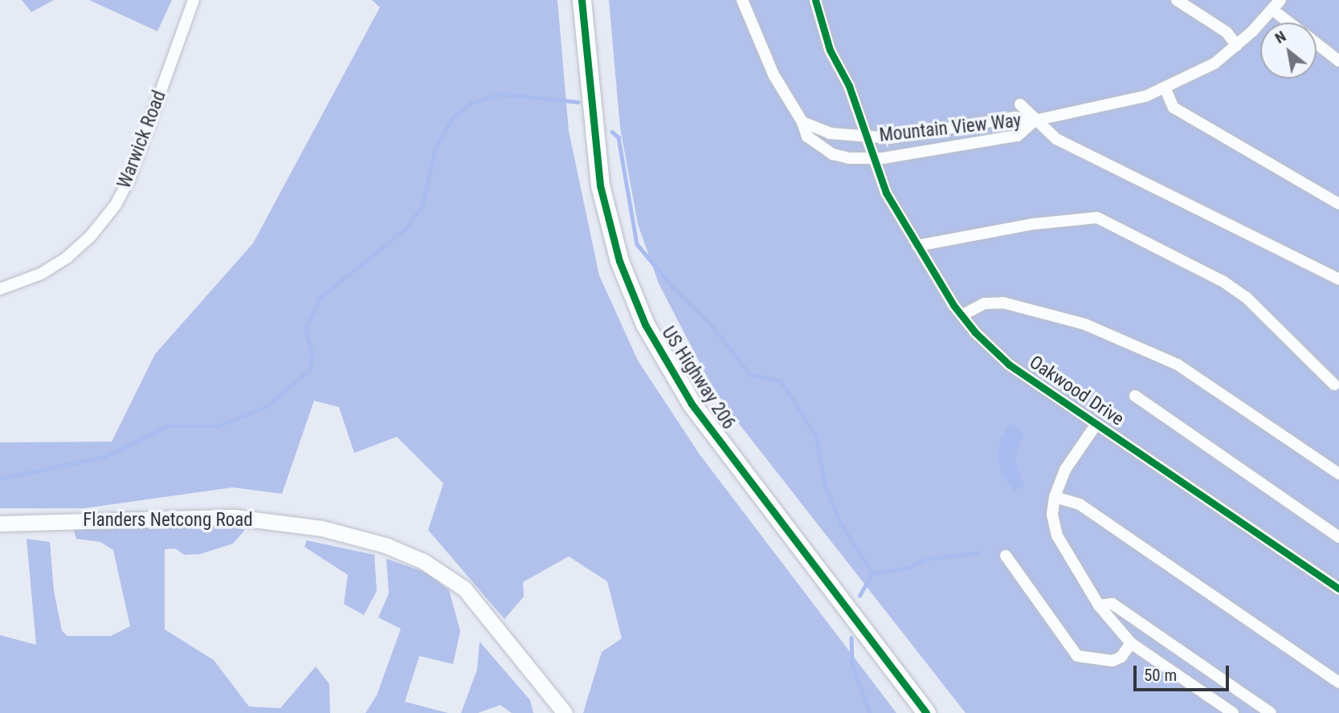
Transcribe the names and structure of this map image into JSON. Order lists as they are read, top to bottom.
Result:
{
  "streets": {
    "highway": ["US Highway 206"],
    "main road": ["Flanders Netcong Road"],
    "street": ["Mountain View Way", "Warwick Road", "Oakwood Drive"]
  },
  "crossings": [
    ["Mountain View Way", "Oakwood Drive"]
  ],
  "scale_bar": "50 m",
  "north": "top left"
}
